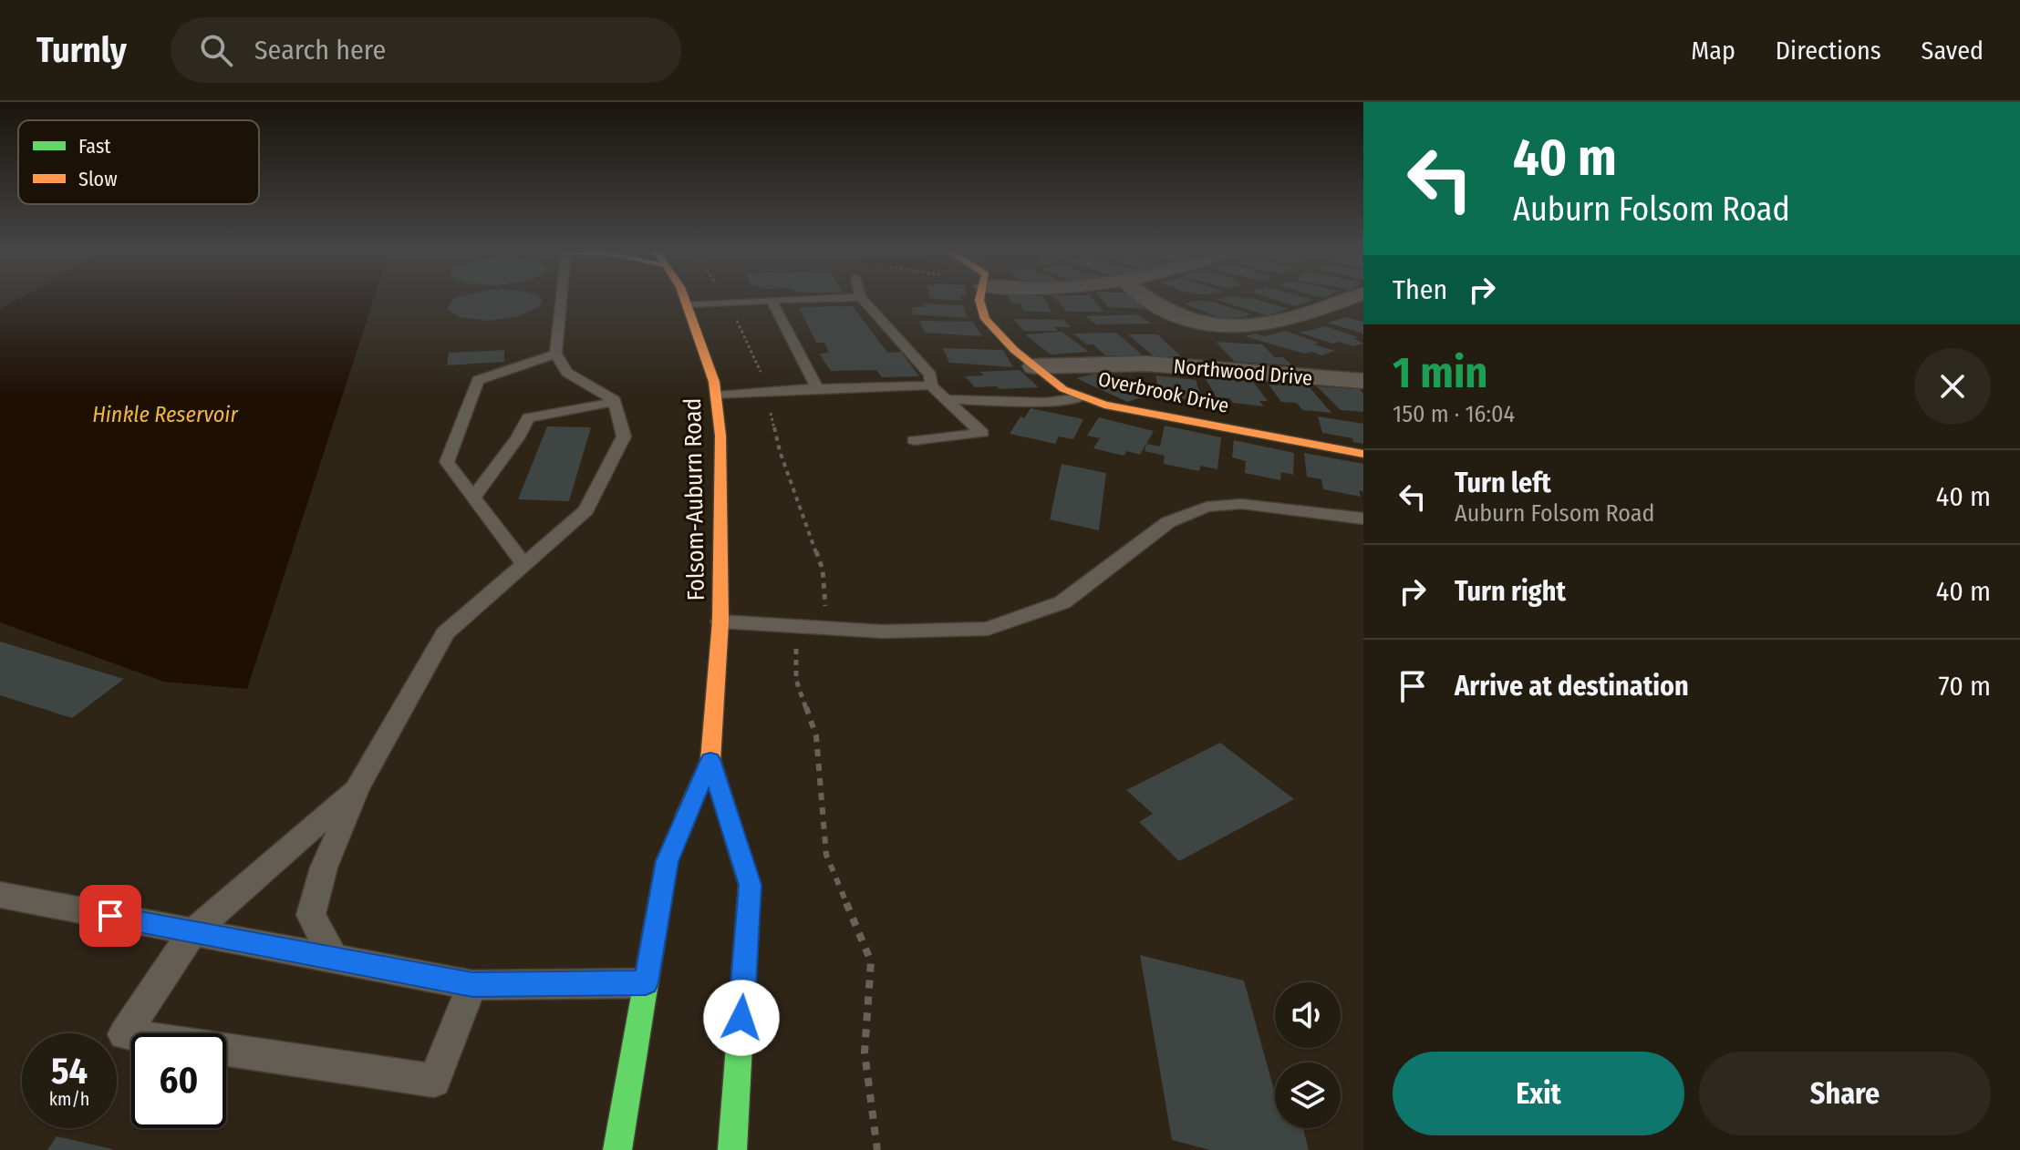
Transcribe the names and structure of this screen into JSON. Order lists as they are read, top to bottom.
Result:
{
  "streets": {
    "main road": ["Overbrook Drive", "Folsom-Auburn Road"],
    "street": ["Northwood Drive"]
  },
  "crossings": [
    ["Northwood Drive", "Overbrook Drive"]
  ],
  "water": ["Hinkle Reservoir"],
  "legend": ["Fast", "Slow"],
  "page": {
    "header": "Turnly",
    "search": "Search here",
    "nav": ["Map", "Directions", "Saved"],
    "turn": ["40 m", "Auburn Folsom Road"],
    "then": "Then",
    "heading": ["1 min", "150 m · 16:04"],
    "list": [
      {
        "name": "Turn left",
        "note": "Auburn Folsom Road",
        "value": "40 m"
      },
      {
        "name": "Turn right",
        "value": "40 m"
      },
      {
        "name": "Arrive at destination",
        "value": "70 m"
      }
    ],
    "speed": "54 km/h",
    "limit": "60",
    "buttons": ["Exit", "Share"]
  }
}
